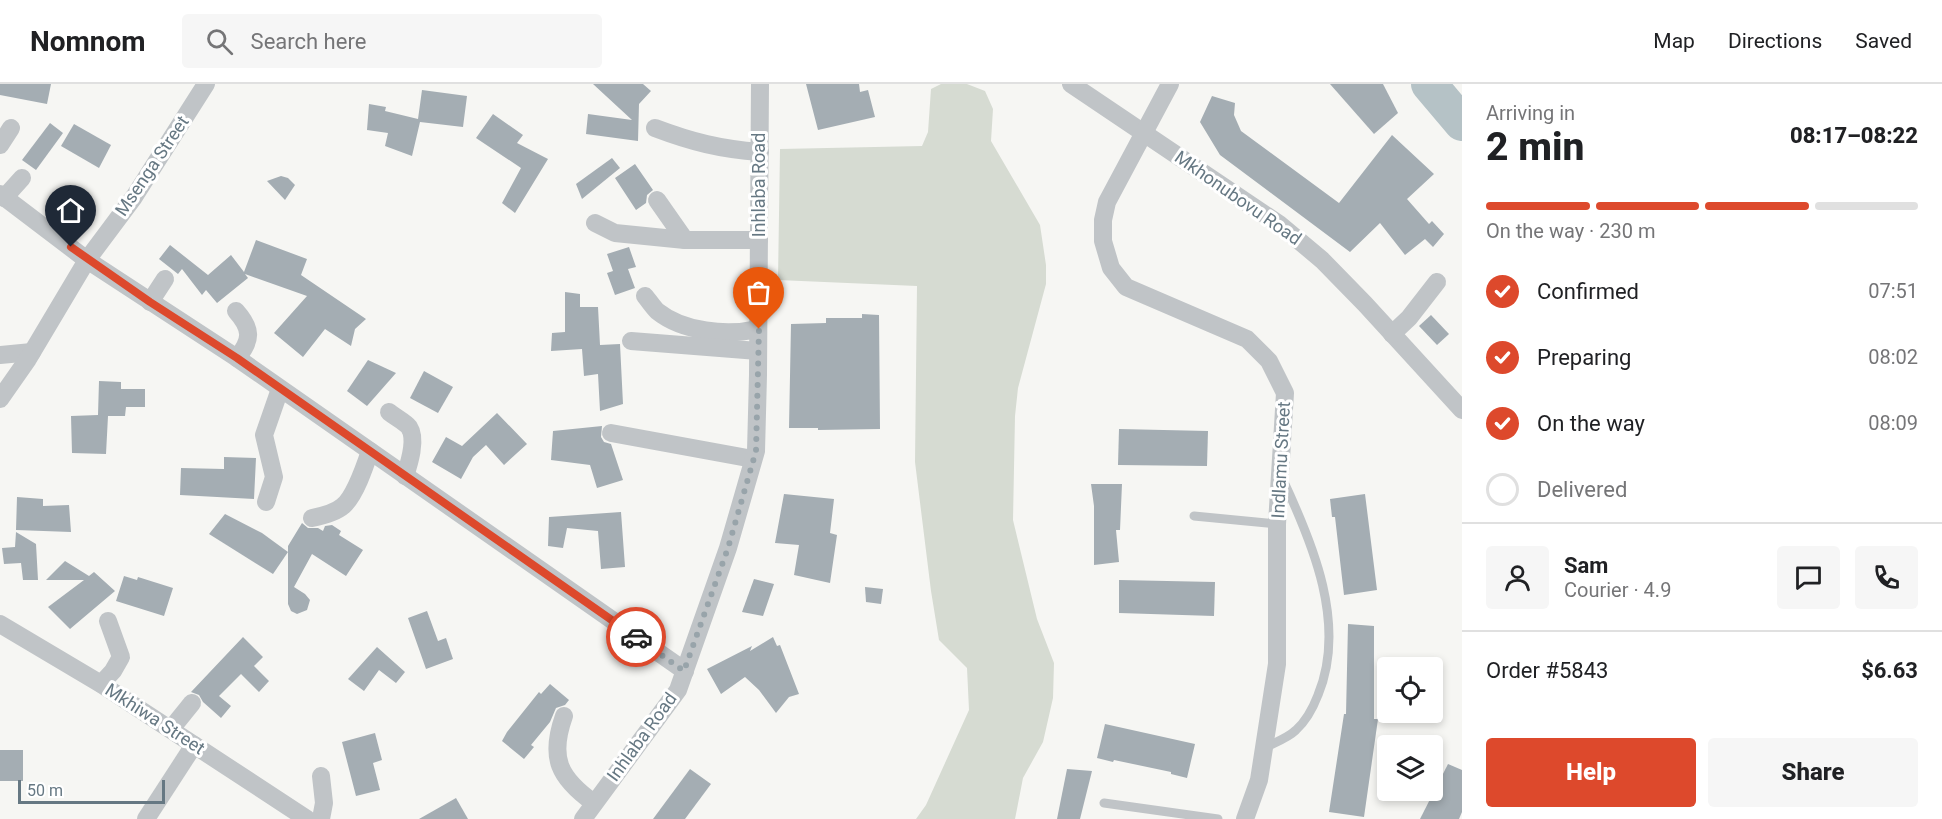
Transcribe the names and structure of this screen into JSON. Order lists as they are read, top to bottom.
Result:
{
  "streets": {
    "street": [
      "Msenga Street",
      "Inhlaba Road",
      "Mkhonubovu Road",
      "Indlamu Street",
      "Mkhiwa Street"
    ]
  },
  "crossings": [
    ["Mkhonubovu Road", "Indlamu Street"]
  ],
  "scale_bar": "50 m",
  "page": {
    "header": "Nomnom",
    "search": "Search here",
    "nav": ["Map", "Directions", "Saved"],
    "heading": ["2 min", "Arriving in", "08:17–08:22"],
    "panel": [
      "Sam",
      "Courier · 4.9",
      "Order #5843",
      "$6.63"
    ],
    "bar": "On the way · 230 m",
    "list": [
      ["Confirmed", "07:51"],
      ["Preparing", "08:02"],
      ["On the way", "08:09"],
      "Delivered"
    ],
    "buttons": ["Help", "Share"],
    "scale": "50 m"
  }
}
